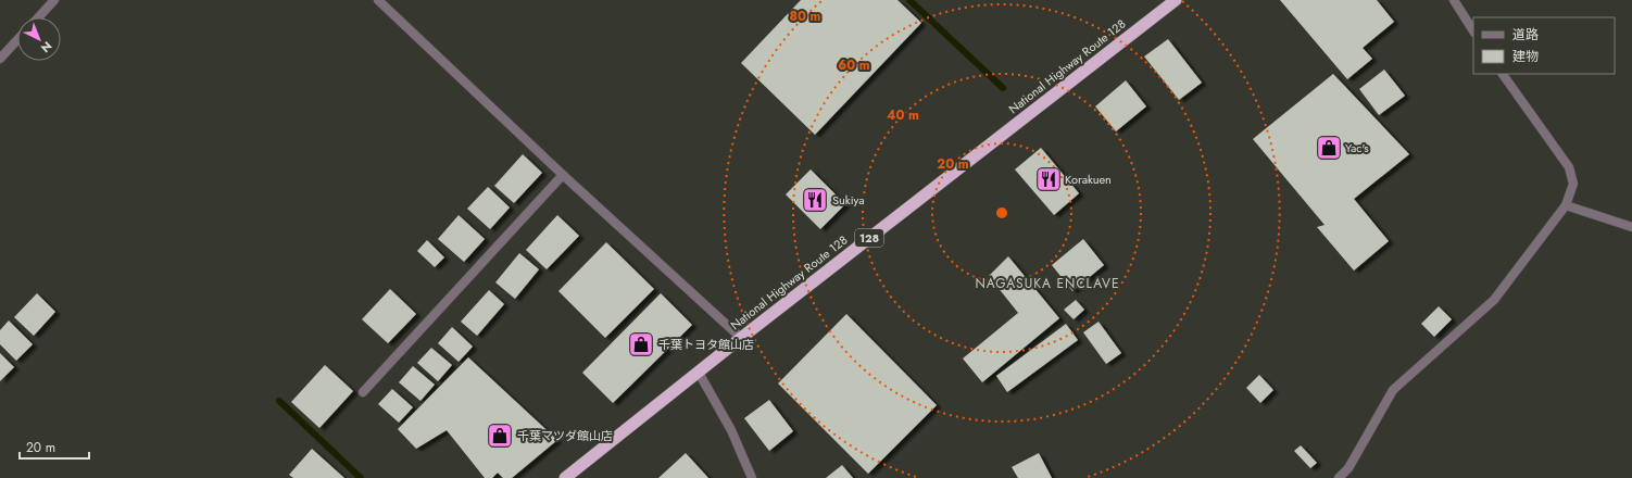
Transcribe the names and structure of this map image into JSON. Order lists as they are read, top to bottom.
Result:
{
  "streets": {
    "highway": ["National Highway Route 128", "128"]
  },
  "districts": ["NAGASUKA ENCLAVE"],
  "places": {
    "shop": ["Yac's", "千葉トヨタ館山店", "千葉マツダ館山店"],
    "restaurant": ["Korakuen", "Sukiya"]
  },
  "legend": ["道路", "建物"],
  "scale_bar": "20 m",
  "north": "bottom right",
  "rings": [
    "80 m",
    "60 m",
    "40 m",
    "20 m"
  ]
}
